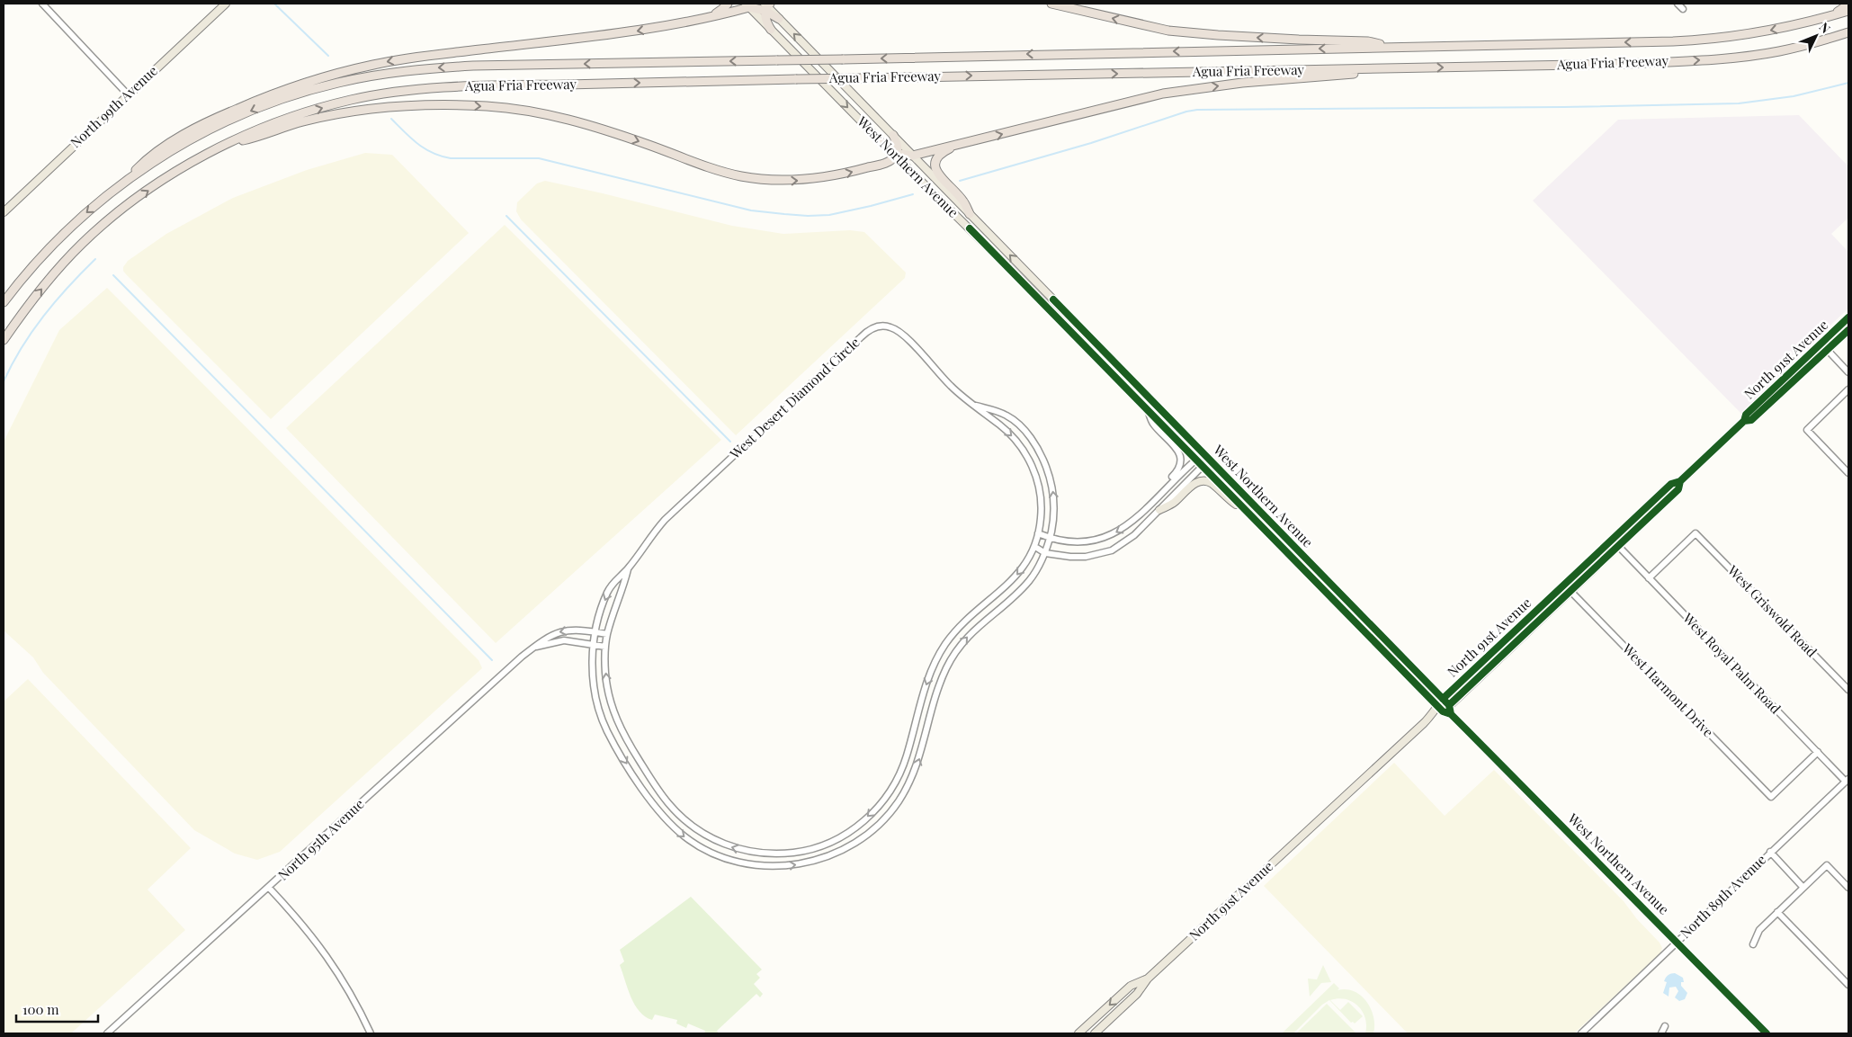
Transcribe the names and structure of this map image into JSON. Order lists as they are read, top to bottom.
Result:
{
  "streets": {
    "highway": ["Agua Fria Freeway"],
    "main road": ["North 99th Avenue", "West Northern Avenue", "North 91st Avenue"],
    "street": [
      "West Desert Diamond Circle",
      "West Griswold Road",
      "West Royal Palm Road",
      "West Harmont Drive",
      "North 95th Avenue",
      "North 89th Avenue"
    ]
  },
  "crossings": [
    ["West Northern Avenue", "North 91st Avenue"],
    ["West Northern Avenue", "North 89th Avenue"],
    ["North 91st Avenue", "West Royal Palm Road"],
    ["North 91st Avenue", "West Harmont Drive"],
    ["West Desert Diamond Circle", "North 95th Avenue"],
    ["West Griswold Road", "West Royal Palm Road"],
    ["West Royal Palm Road", "West Harmont Drive"],
    ["West Royal Palm Road", "North 89th Avenue"]
  ],
  "scale_bar": "100 m",
  "north": "top right"
}
